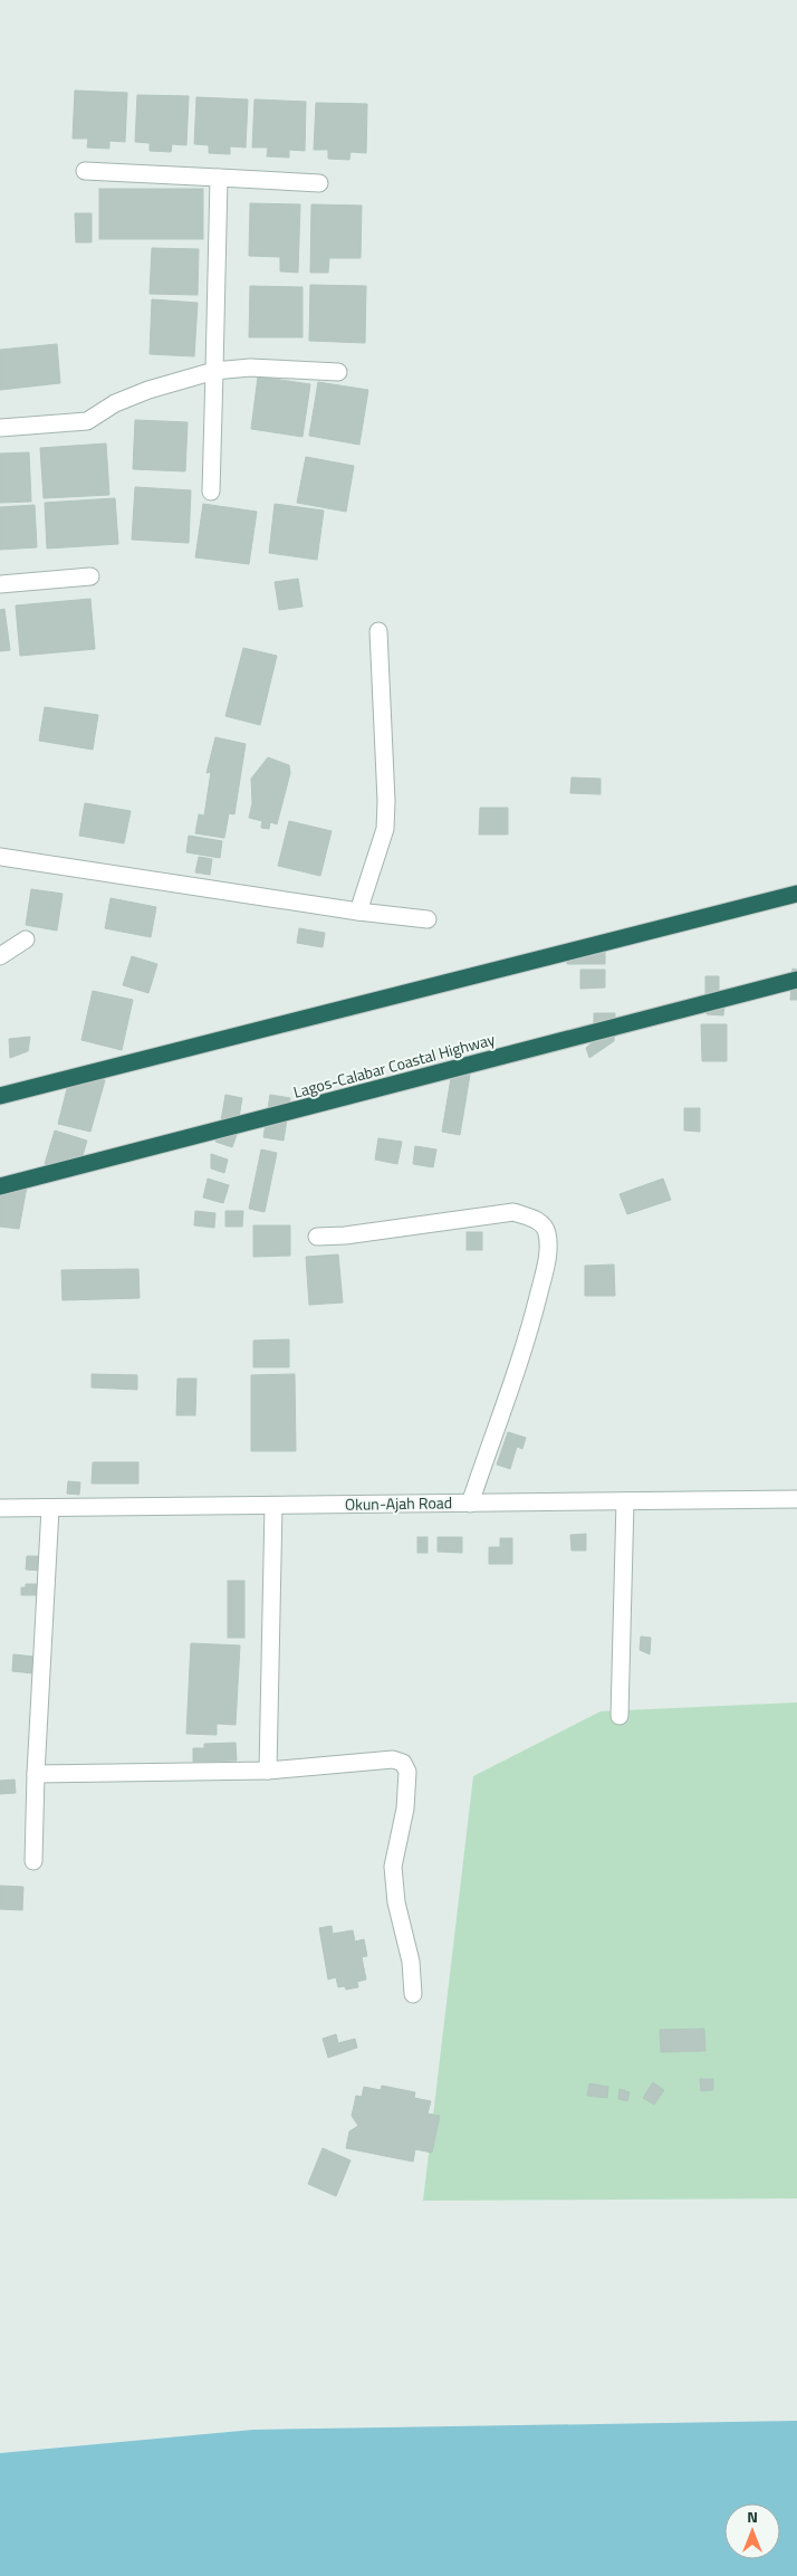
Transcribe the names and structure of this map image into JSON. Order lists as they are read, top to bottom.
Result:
{
  "streets": {
    "highway": ["Lagos-Calabar Coastal Highway"],
    "street": ["Okun-Ajah Road"]
  },
  "north": "top"
}
